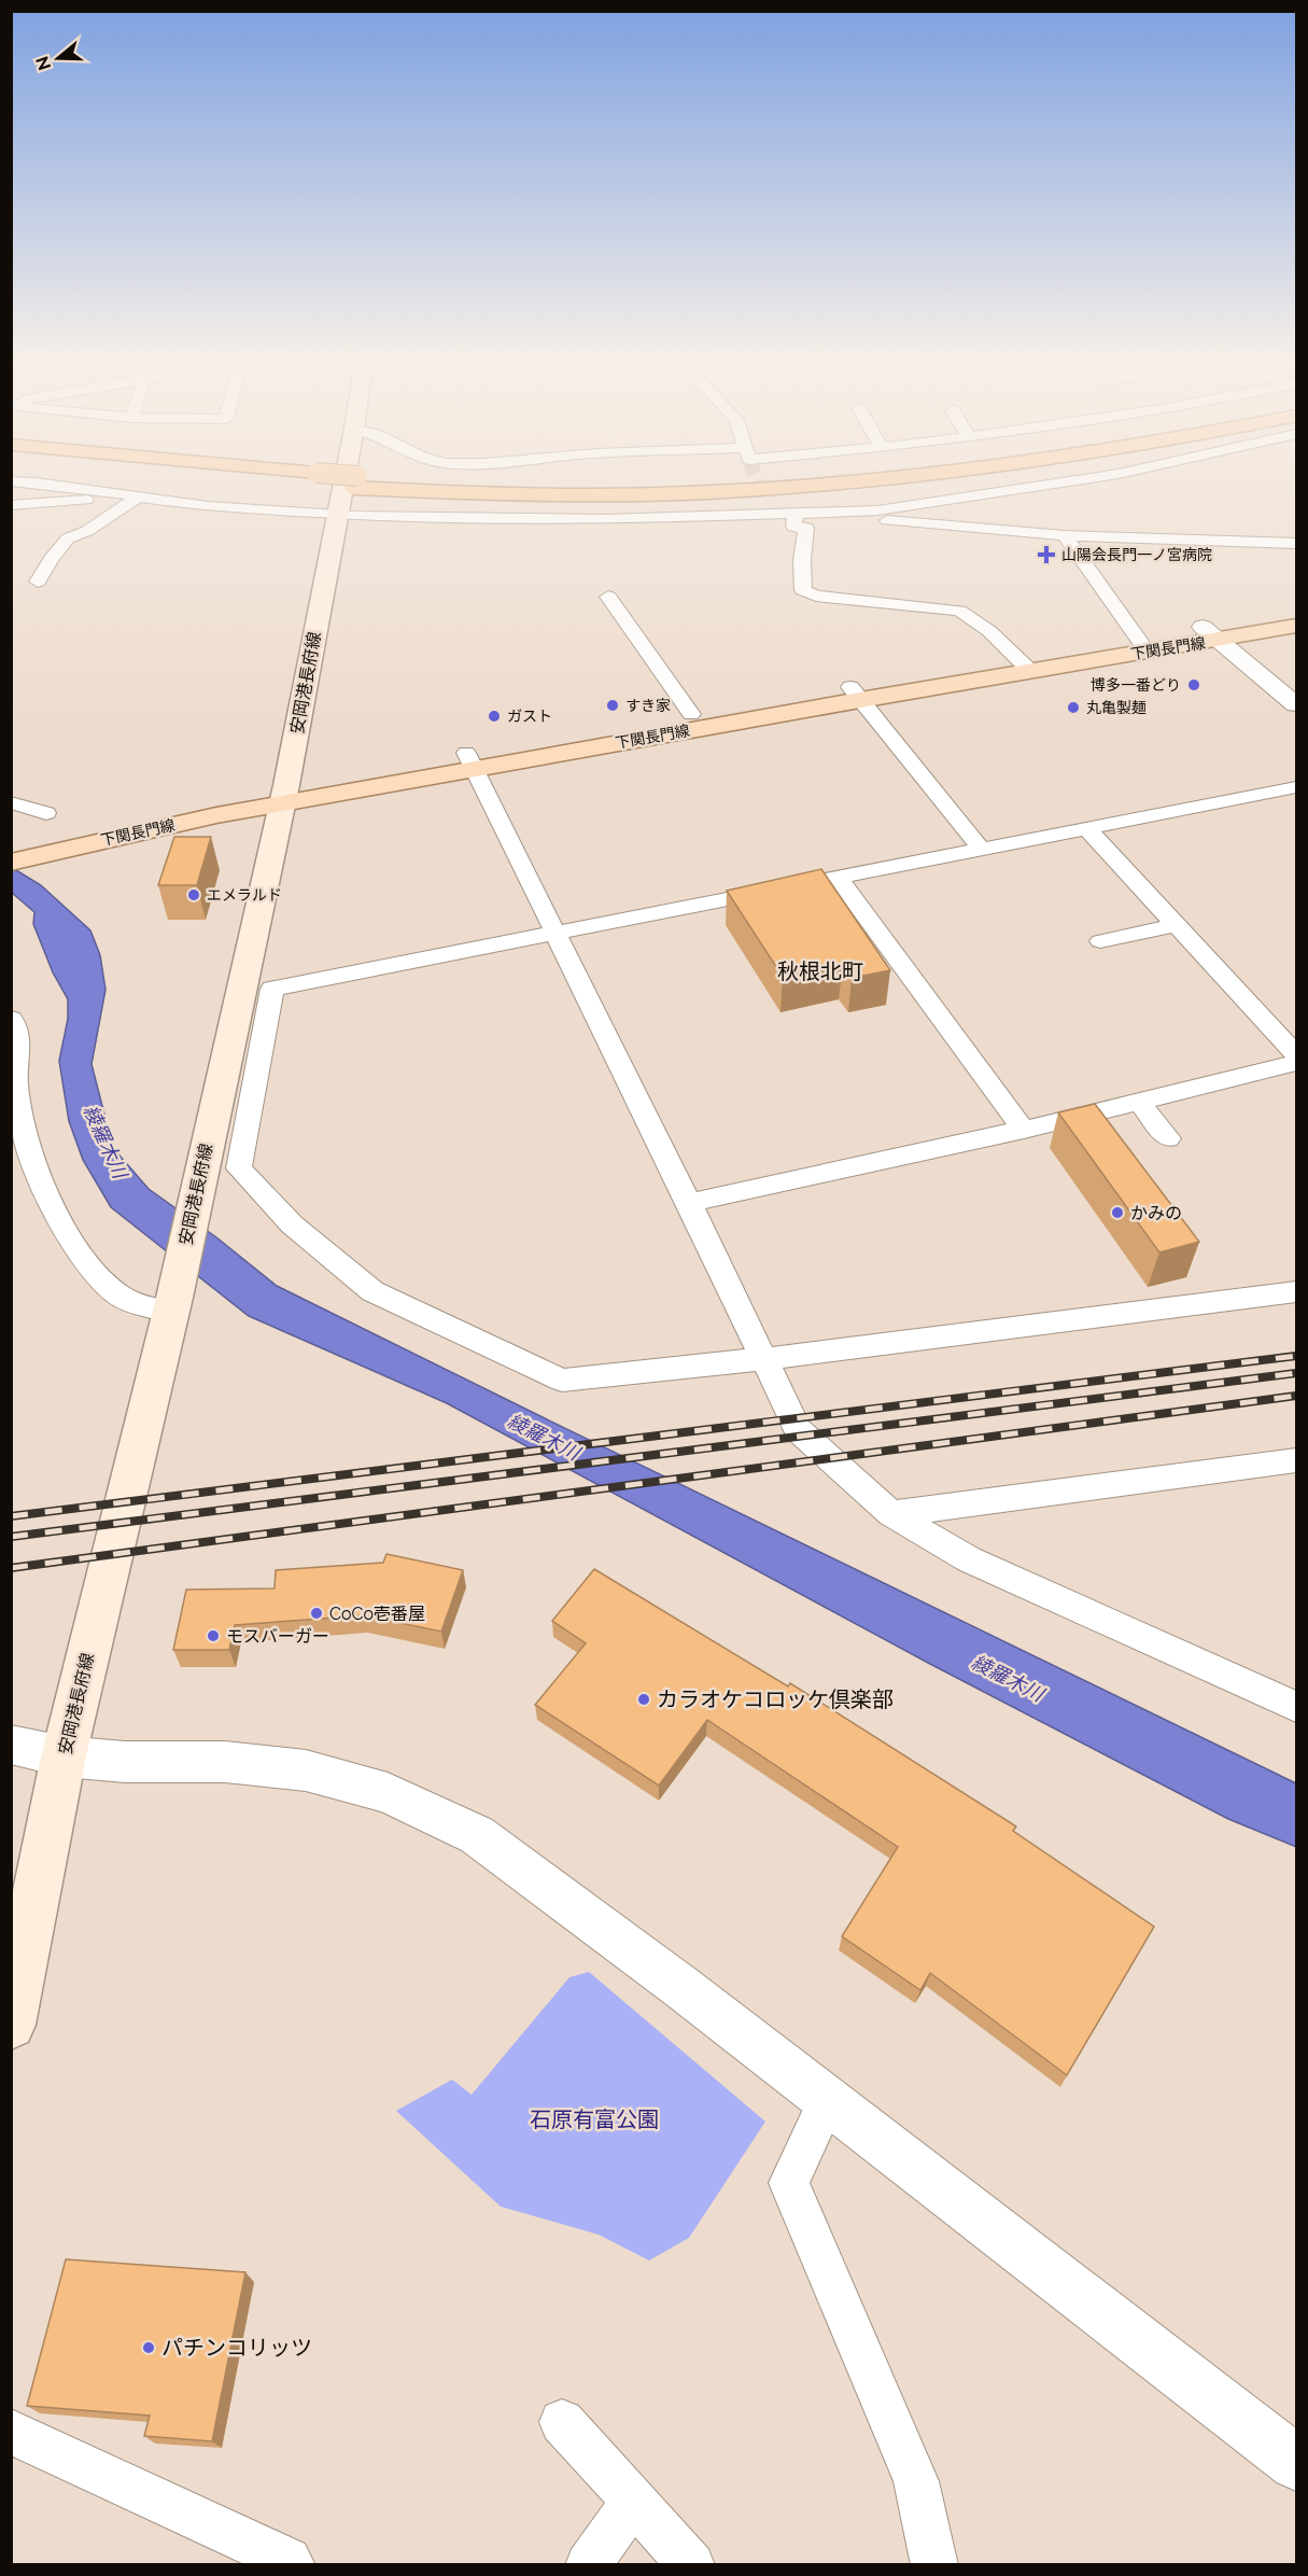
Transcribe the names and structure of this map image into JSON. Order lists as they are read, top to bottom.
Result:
{
  "streets": {
    "main road": ["下関長門線", "安岡港長府線"]
  },
  "crossings": [
    ["下関長門線", "安岡港長府線"]
  ],
  "districts": ["秋根北町"],
  "water": ["綾羅木川"],
  "parks": ["石原有富公園"],
  "places": {
    "health": ["山陽会長門一ノ宮病院"],
    "other": [
      "博多一番どり",
      "すき家",
      "丸亀製麺",
      "ガスト",
      "エメラルド",
      "かみの",
      "CoCo壱番屋",
      "モスバーガー",
      "カラオケコロッケ倶楽部",
      "パチンコリッツ"
    ]
  },
  "north": "left"
}
